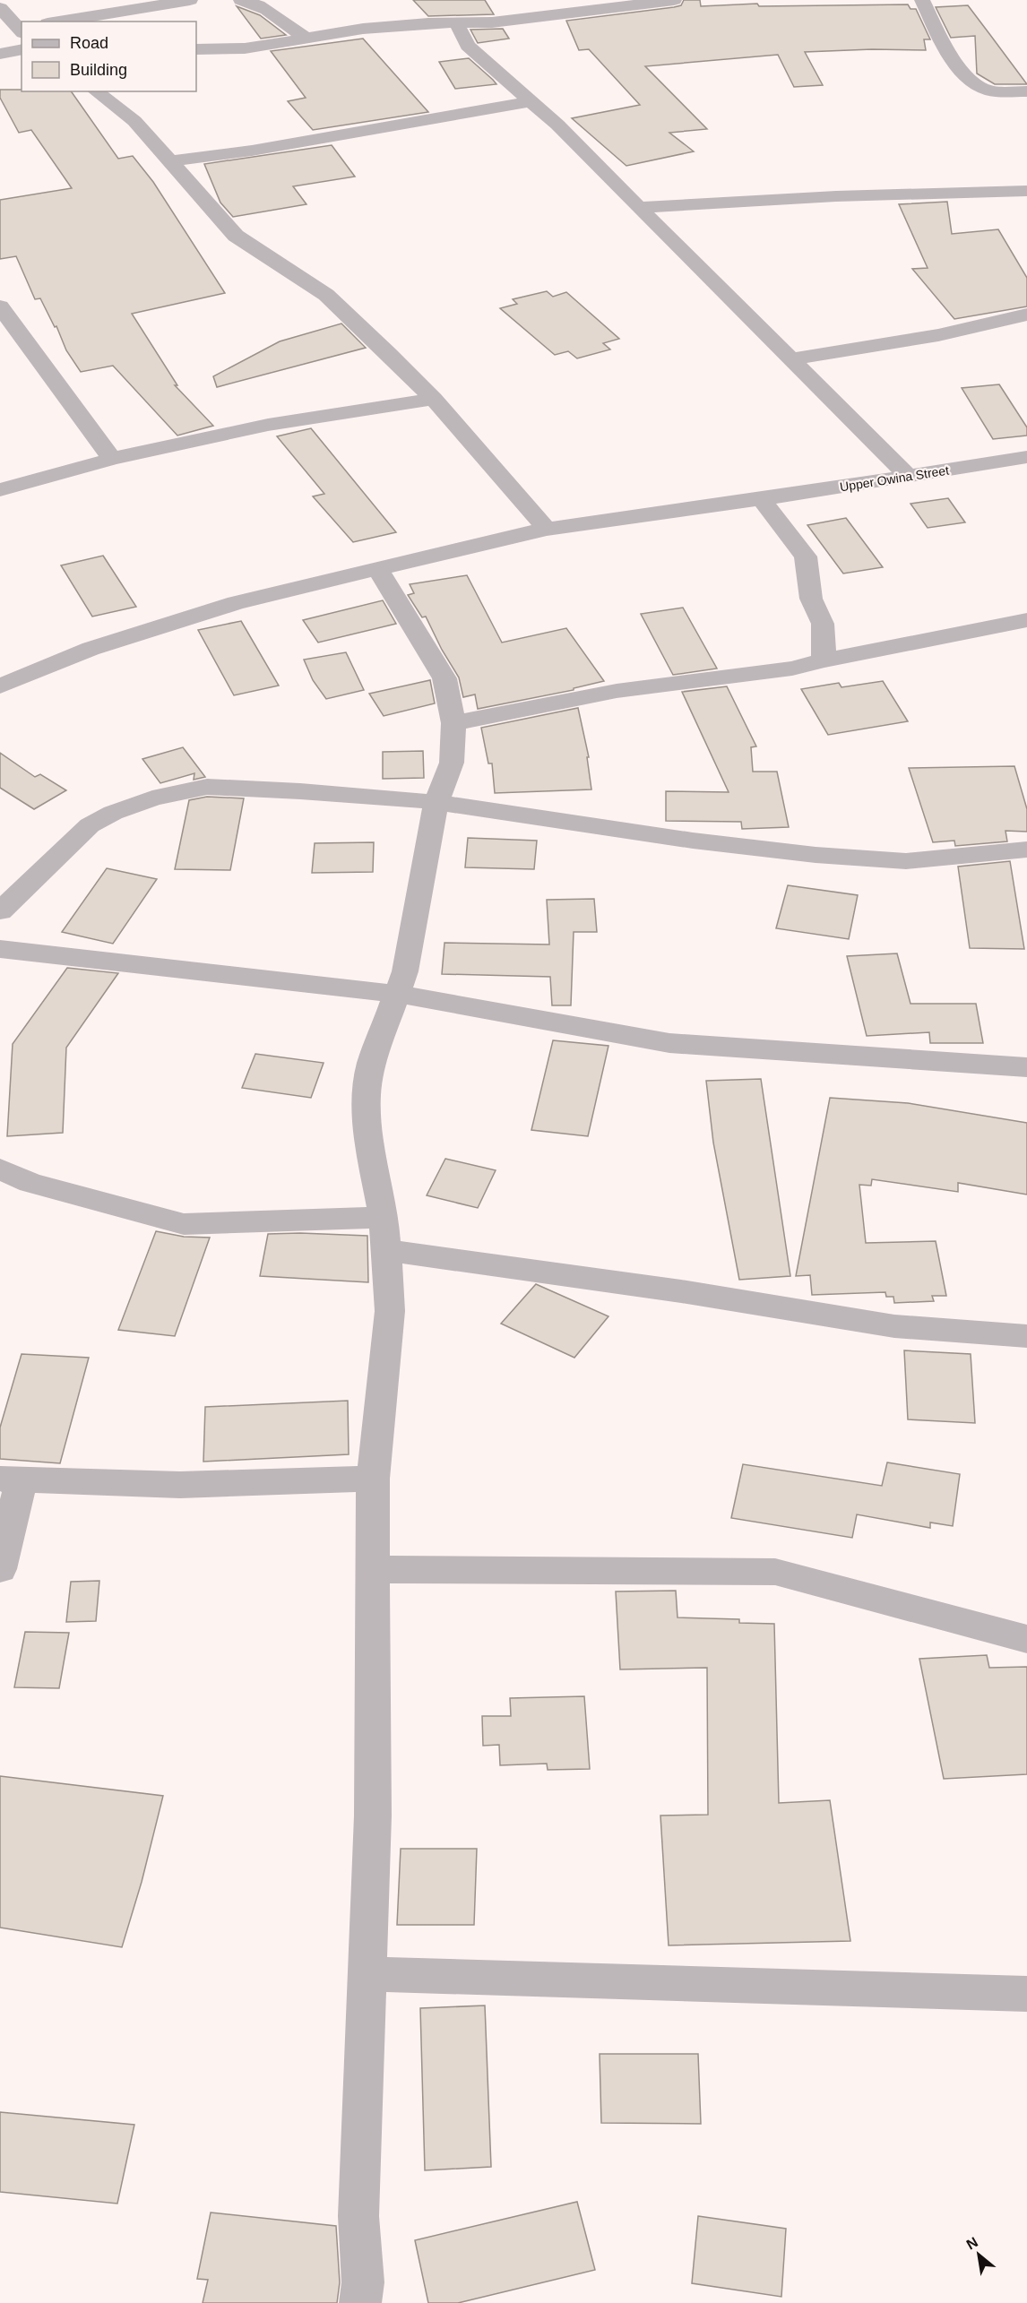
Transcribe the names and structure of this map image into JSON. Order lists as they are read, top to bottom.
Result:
{
  "streets": {
    "street": ["Upper Owina Street"]
  },
  "legend": ["Road", "Building"],
  "north": "top left"
}
